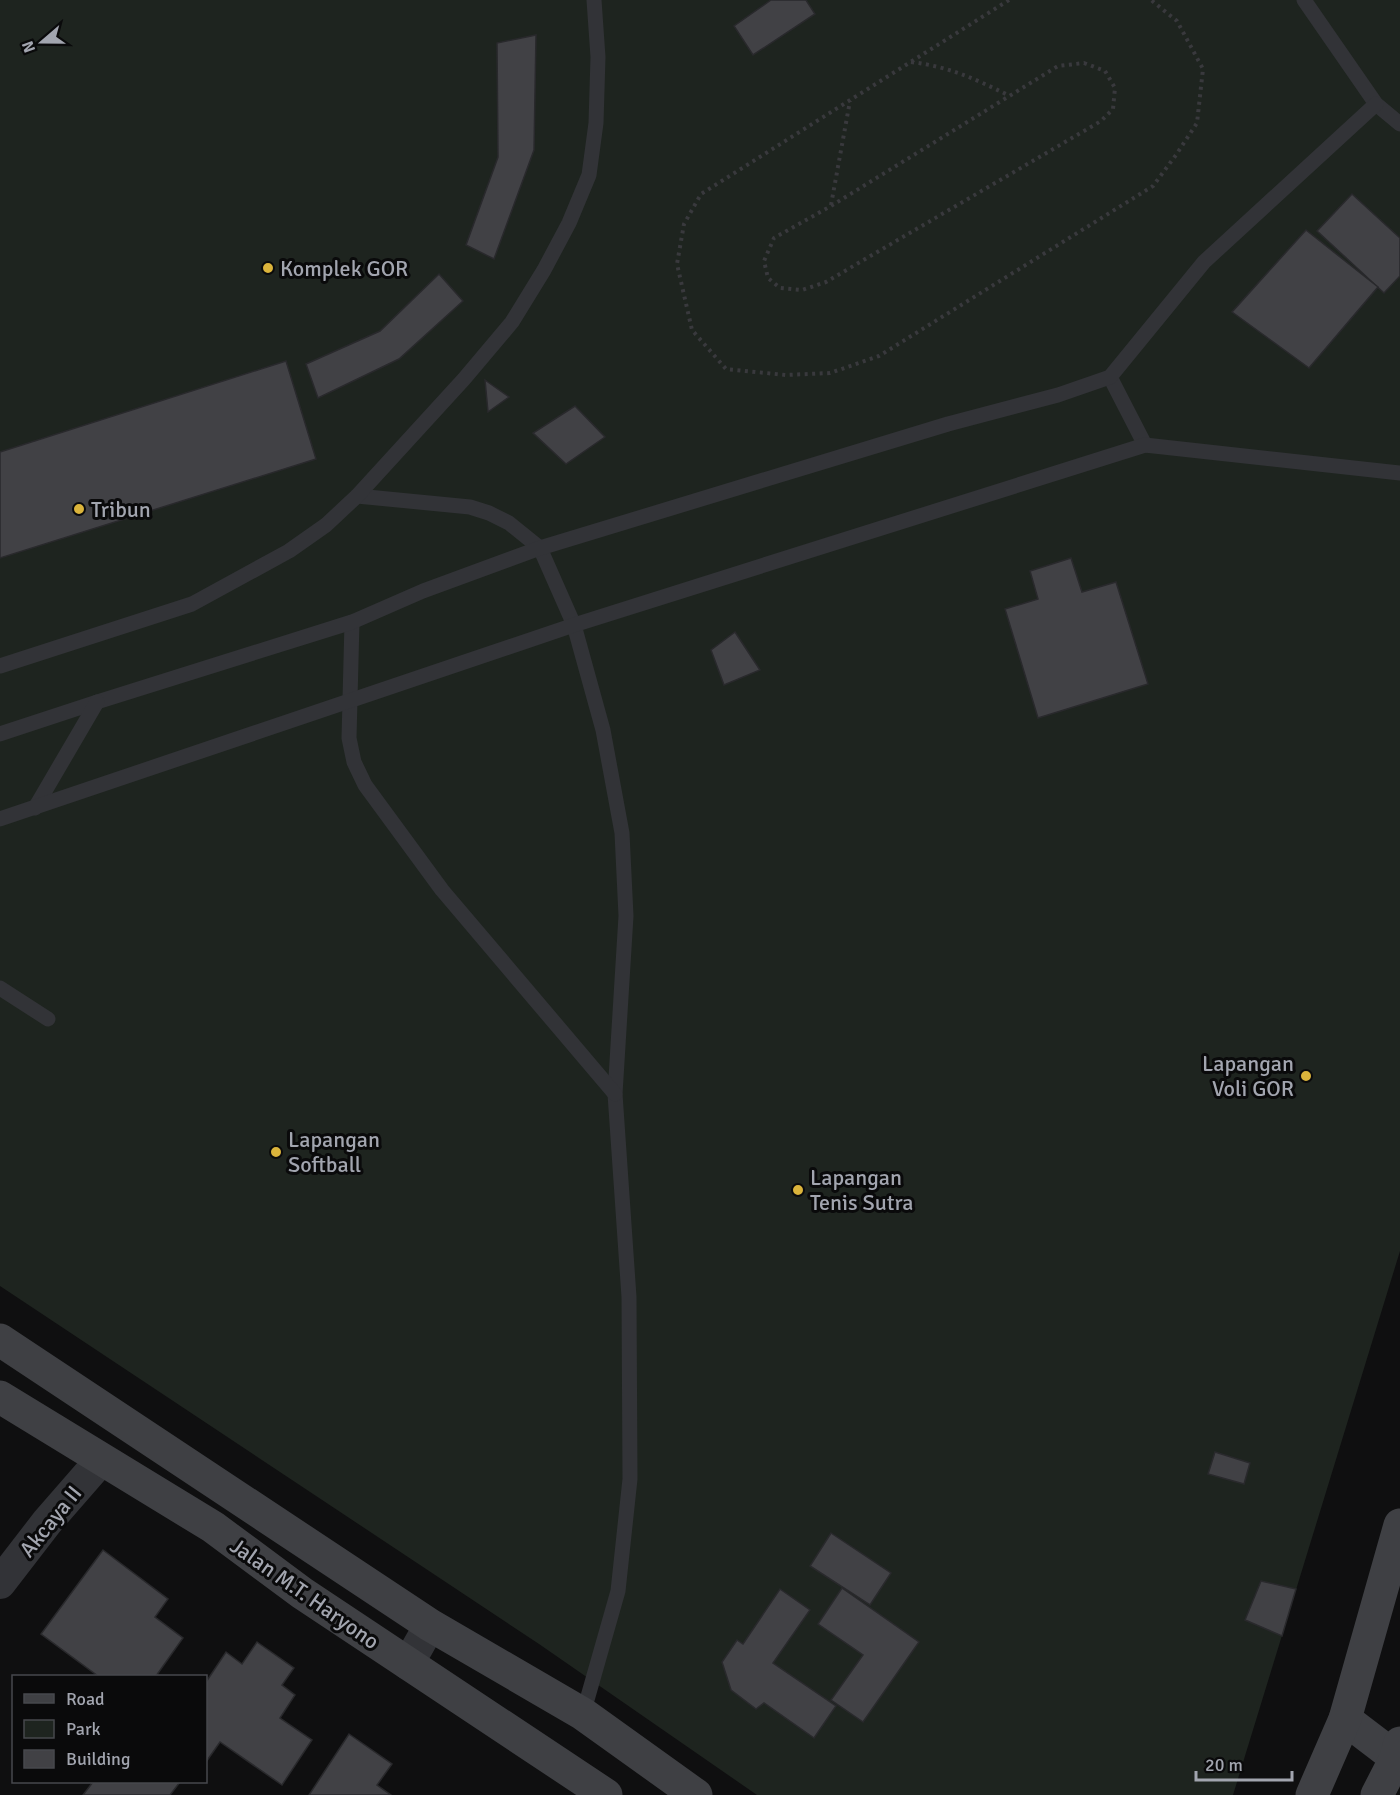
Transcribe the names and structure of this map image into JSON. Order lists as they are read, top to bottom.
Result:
{
  "streets": {
    "street": ["Akcaya II", "Jalan M.T. Haryono"]
  },
  "crossings": [
    ["Akcaya II", "Jalan M.T. Haryono"]
  ],
  "places": [
    "Komplek GOR",
    "Tribun",
    "Lapangan Voli GOR",
    "Lapangan Softball",
    "Lapangan Tenis Sutra"
  ],
  "legend": ["Road", "Park", "Building"],
  "scale_bar": "20 m",
  "north": "left"
}
